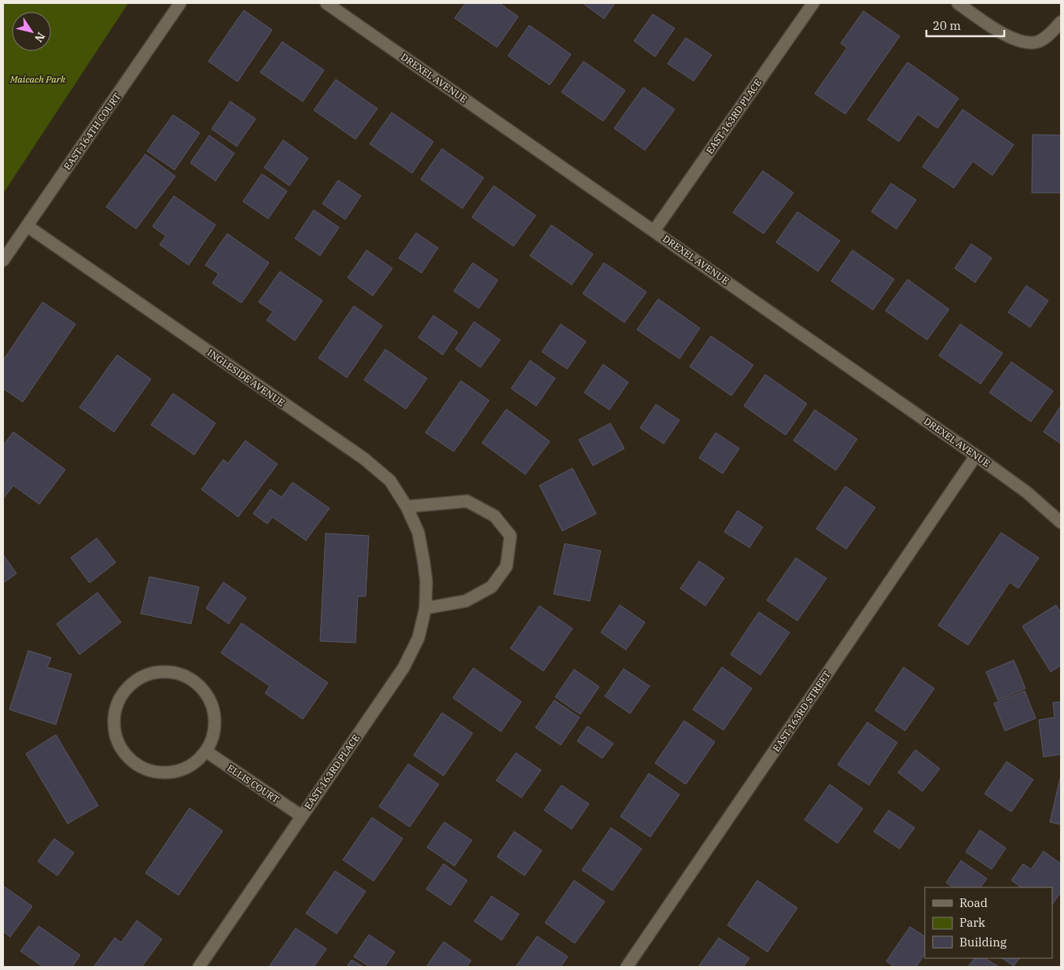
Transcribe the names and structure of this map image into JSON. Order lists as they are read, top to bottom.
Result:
{
  "streets": {
    "street": [
      "DREXEL AVENUE",
      "EAST 163RD PLACE",
      "EAST 164TH COURT",
      "INGLESIDE AVENUE",
      "EAST 163RD STREET",
      "ELLIS COURT"
    ]
  },
  "crossings": [
    ["DREXEL AVENUE", "EAST 163RD PLACE"],
    ["DREXEL AVENUE", "EAST 163RD STREET"],
    ["EAST 163RD PLACE", "INGLESIDE AVENUE"],
    ["EAST 163RD PLACE", "ELLIS COURT"],
    ["EAST 164TH COURT", "INGLESIDE AVENUE"]
  ],
  "parks": ["Maicach Park"],
  "legend": ["Road", "Park", "Building"],
  "scale_bar": "20 m",
  "north": "bottom right"
}
